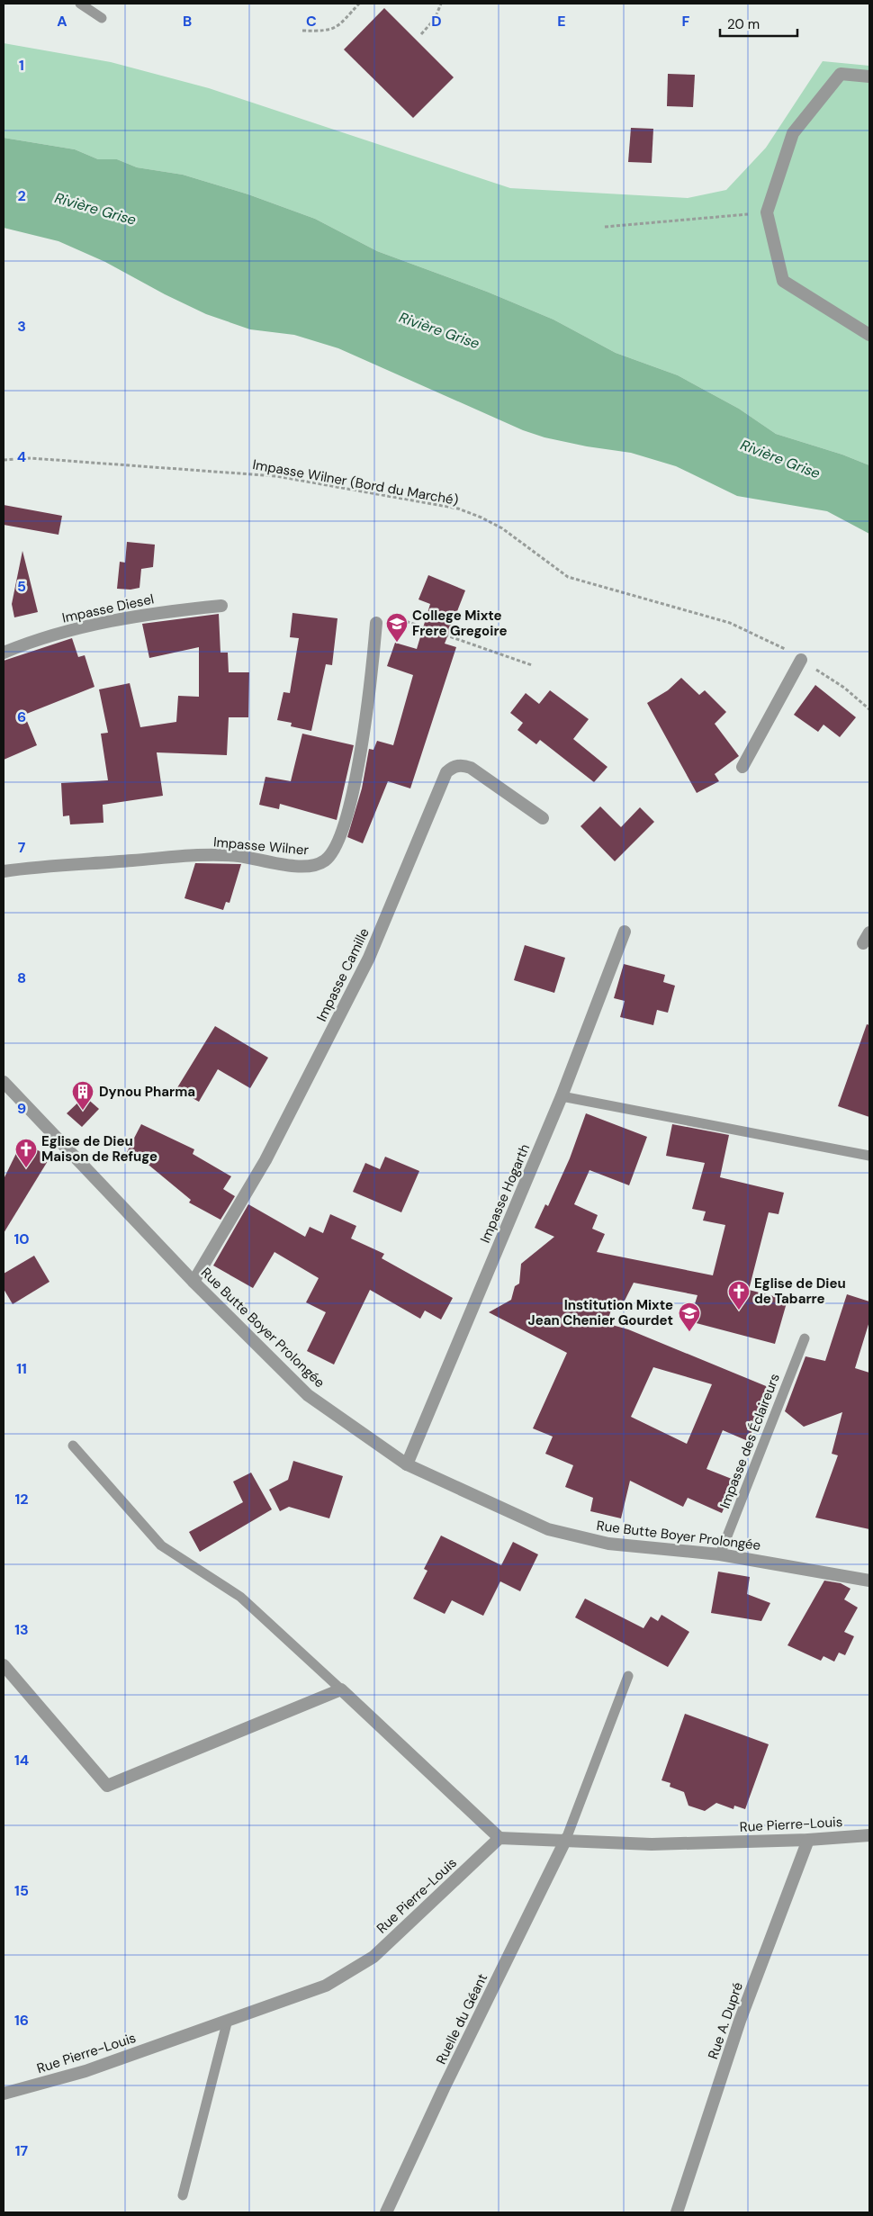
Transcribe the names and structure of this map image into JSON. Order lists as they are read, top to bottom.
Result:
{
  "streets": {
    "street": [
      "Impasse Diesel",
      "Impasse Wilner",
      "Impasse Camille",
      "Impasse Hogarth",
      "Rue Butte Boyer Prolongée",
      "Rue Pierre-Louis",
      "Ruelle du Géant",
      "Rue A. Dupré"
    ],
    "lane": ["Impasse des Éclaireurs"],
    "path": ["Impasse Wilner (Bord du Marché)"]
  },
  "crossings": [
    ["Impasse Camille", "Rue Butte Boyer Prolongée"],
    ["Impasse Hogarth", "Rue Butte Boyer Prolongée"],
    ["Rue Butte Boyer Prolongée", "Impasse des Éclaireurs"],
    ["Rue Pierre-Louis", "Ruelle du Géant"],
    ["Rue Pierre-Louis", "Rue A. Dupré"]
  ],
  "water": ["Rivière Grise"],
  "places": {
    "school or university": ["College Mixte Frere Gregoire", "Institution Mixte Jean Chenier Gourdet"],
    "building": ["Dynou Pharma"],
    "church": ["Eglise de Dieu Maison de Refuge", "Eglise de Dieu de Tabarre"]
  },
  "scale_bar": "20 m",
  "grid": {
    "columns": [
      "A",
      "B",
      "C",
      "D",
      "E",
      "F"
    ],
    "rows": [
      "1",
      "2",
      "3",
      "4",
      "5",
      "6",
      "7",
      "8",
      "9",
      "10",
      "11",
      "12",
      "13",
      "14",
      "15",
      "16",
      "17"
    ]
  }
}
